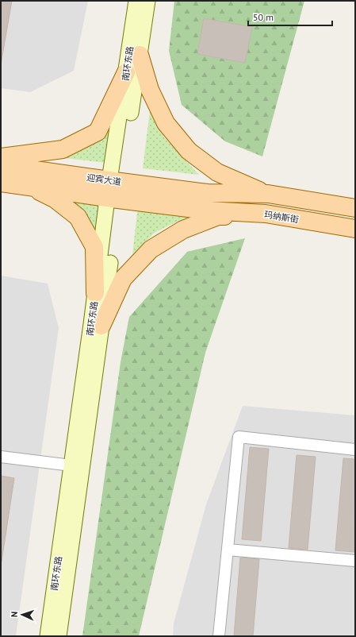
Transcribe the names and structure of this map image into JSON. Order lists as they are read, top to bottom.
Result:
{
  "streets": {
    "main road": ["南环东路", "迎宾大道", "玛纳斯街"]
  },
  "crossings": [
    ["南环东路", "迎宾大道"],
    ["迎宾大道", "玛纳斯街"]
  ],
  "scale_bar": "50 m",
  "north": "left"
}
